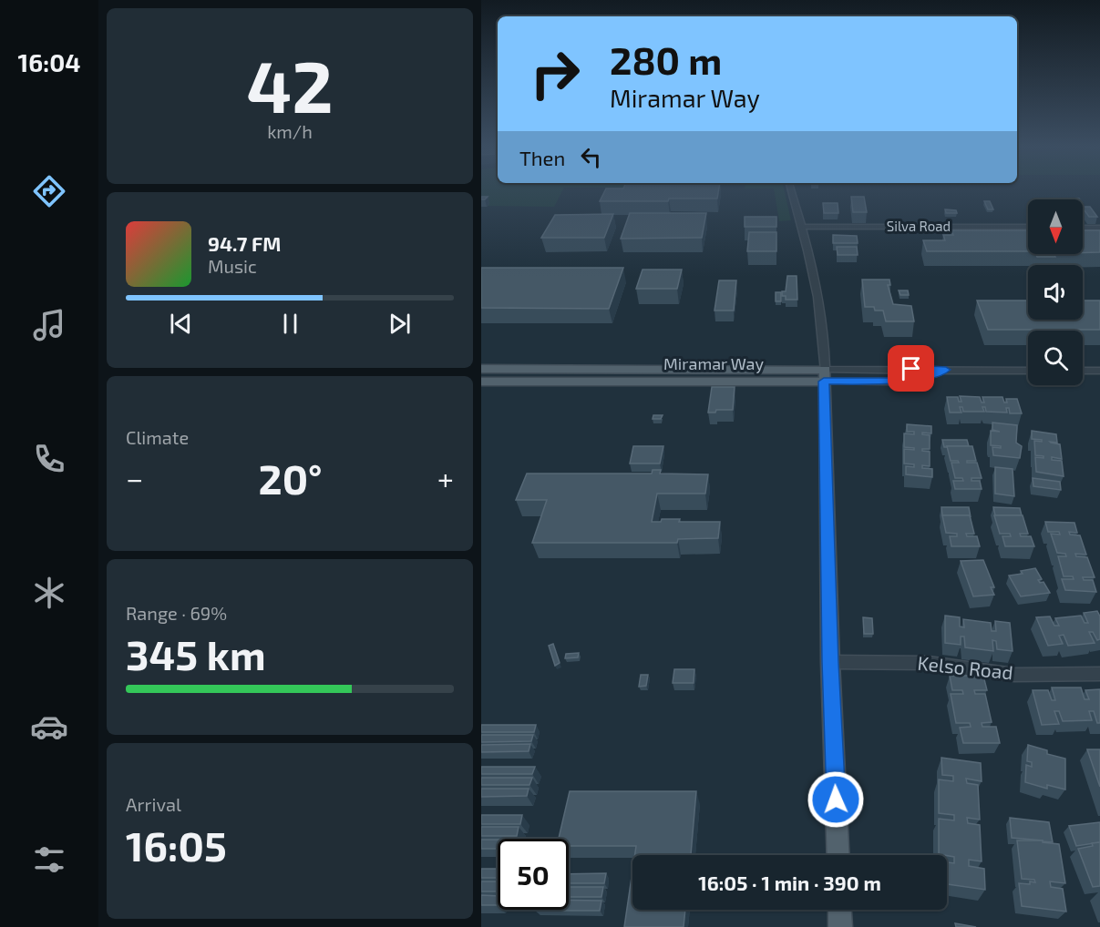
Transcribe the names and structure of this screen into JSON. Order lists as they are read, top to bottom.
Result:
{
  "streets": {
    "main road": ["Miramar Way"],
    "street": ["Silva Road", "Kelso Road"]
  },
  "north": "bottom",
  "page": {
    "tabs": "16:04",
    "tile": [
      ["42", "km/h"],
      "Climate",
      ["Range · 69%", "345 km"],
      ["Arrival", "16:05"]
    ],
    "turn": ["280 m", "Miramar Way"],
    "then": "Then",
    "song": ["94.7 FM", "Music"],
    "heat": ["−", "20°", "+"],
    "limit": "50",
    "trip": "16:05 · 1 min · 390 m"
  }
}
